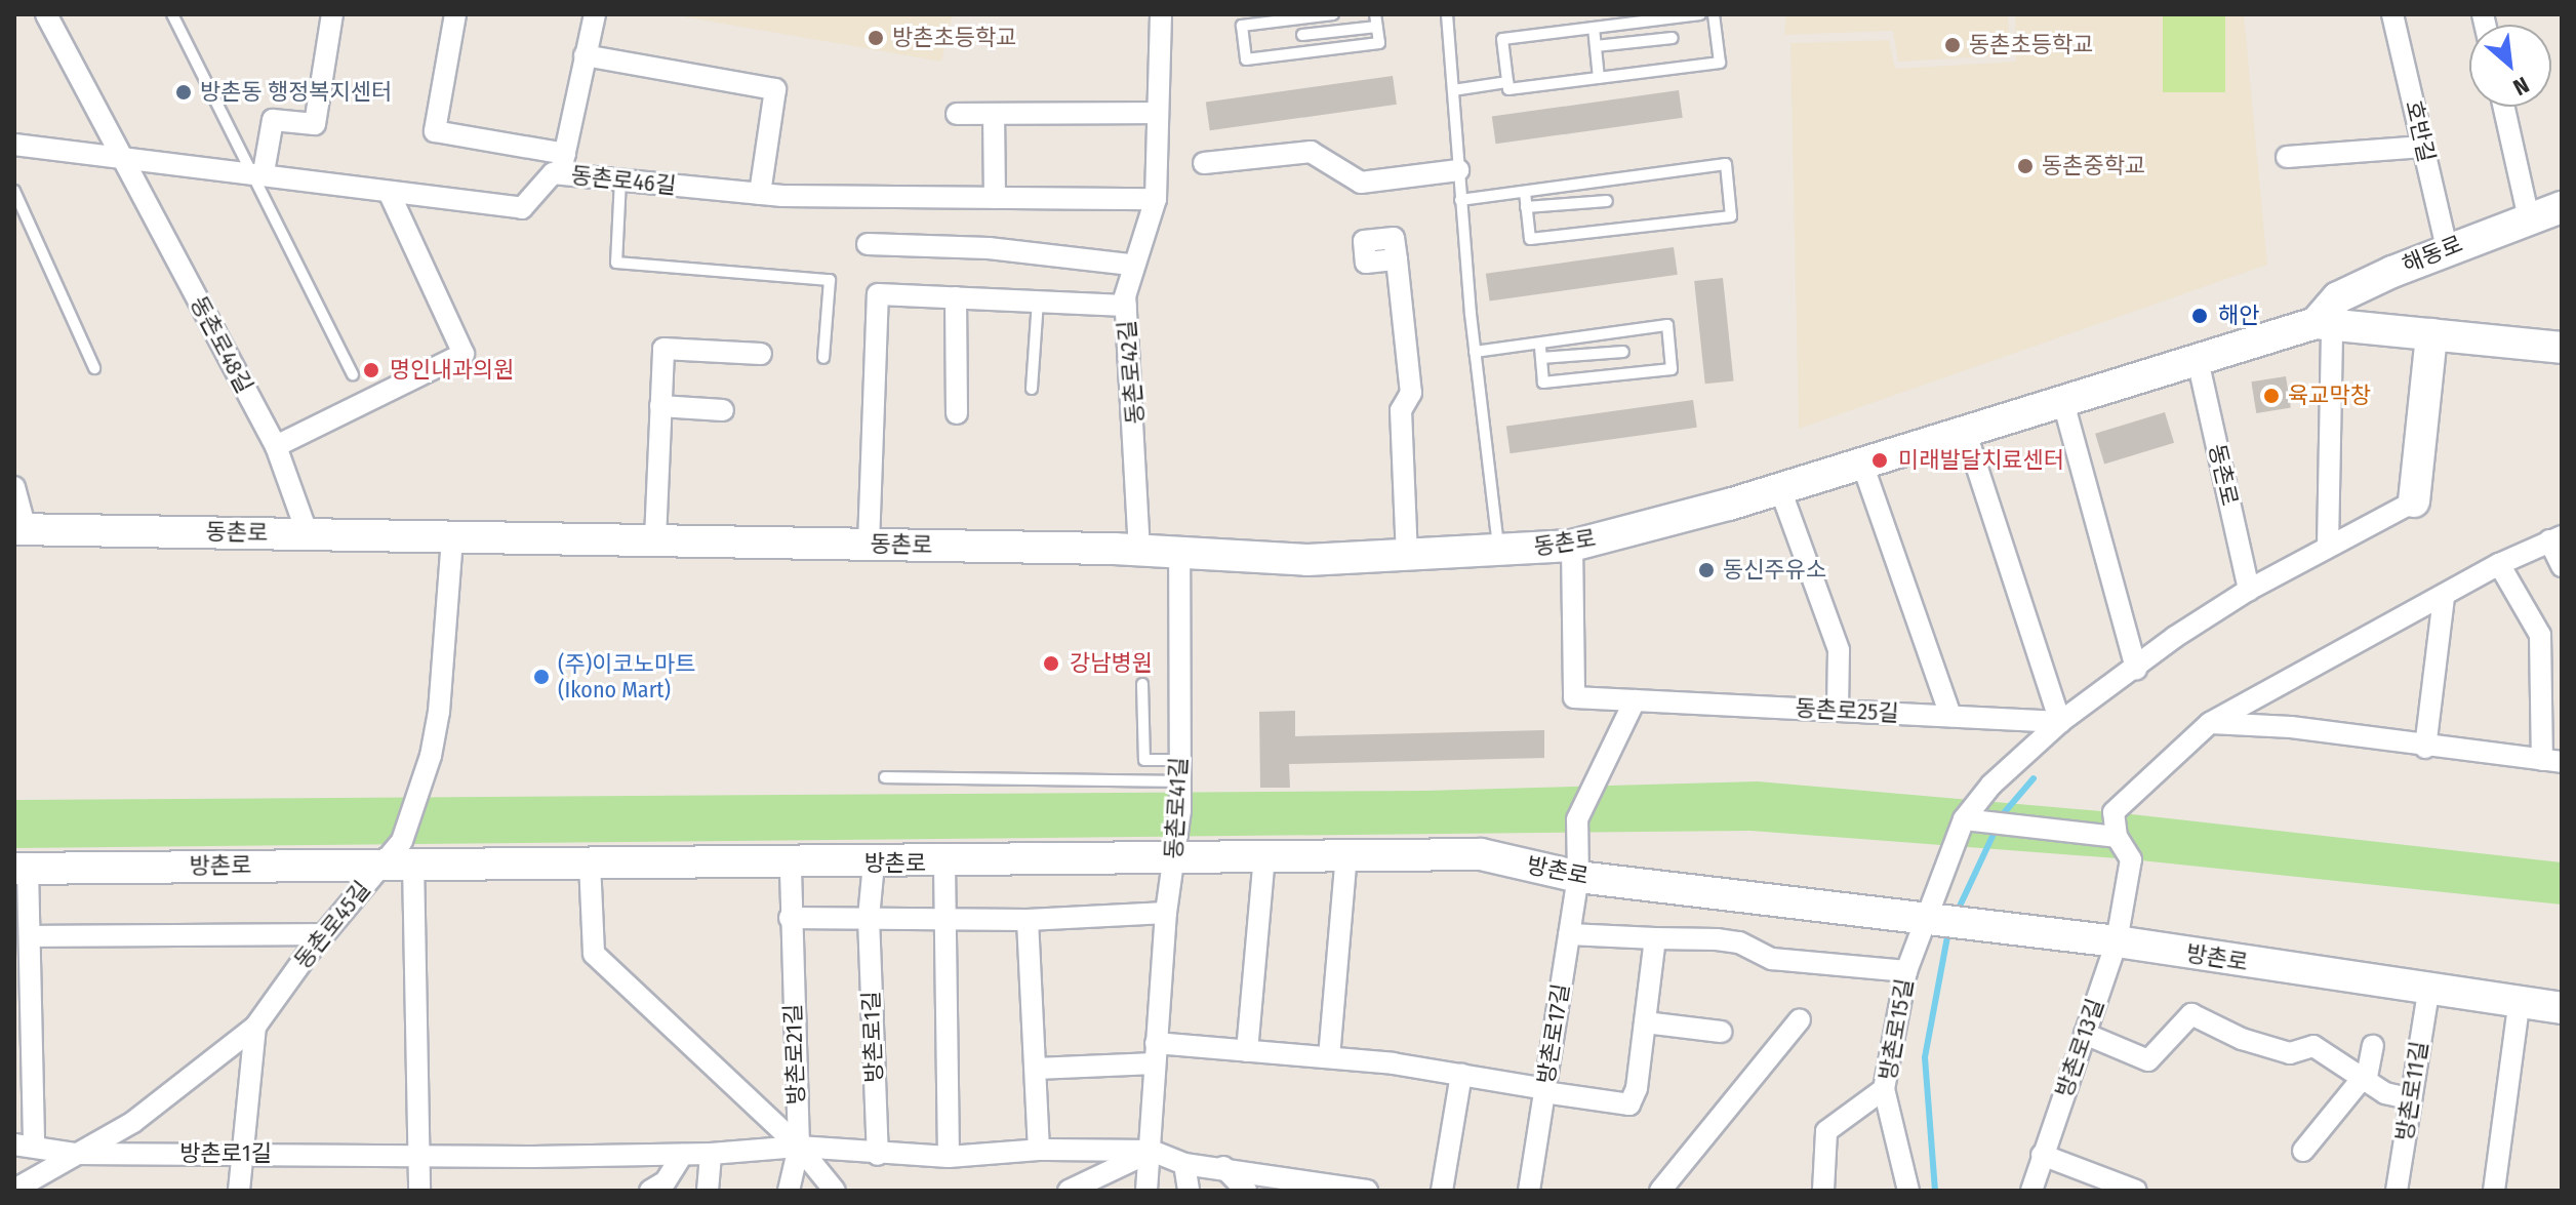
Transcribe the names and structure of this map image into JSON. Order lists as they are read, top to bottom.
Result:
{
  "streets": {
    "street": [
      "호반길",
      "동촌로46길",
      "해동로",
      "동촌로48길",
      "동촌로42길",
      "동촌로",
      "동촌로25길",
      "동촌로41길",
      "방촌로",
      "동촌로45길",
      "방촌로15길",
      "방촌로17길",
      "방촌로1길",
      "방촌로13길",
      "방촌로21길",
      "방촌로11길"
    ]
  },
  "crossings": [
    ["호반길", "해동로"],
    ["해동로", "동촌로"],
    ["동촌로48길", "동촌로"],
    ["동촌로42길", "동촌로"],
    ["동촌로", "동촌로25길"],
    ["동촌로", "동촌로41길"],
    ["동촌로", "동촌로45길"],
    ["동촌로", "방촌로15길"],
    ["동촌로25길", "방촌로15길"],
    ["동촌로41길", "방촌로"],
    ["동촌로41길", "방촌로1길"],
    ["방촌로", "동촌로45길"],
    ["방촌로", "방촌로15길"],
    ["방촌로", "방촌로17길"],
    ["방촌로", "방촌로1길"],
    ["방촌로", "방촌로13길"],
    ["방촌로", "방촌로21길"],
    ["방촌로", "방촌로11길"],
    ["동촌로45길", "방촌로1길"],
    ["방촌로1길", "방촌로21길"]
  ],
  "places": [
    "방촌초등학교",
    "동촌초등학교",
    "방촌동 행정복지센터",
    "동촌중학교",
    "해안",
    "명인내과의원",
    "육교막창",
    "미래발달치료센터",
    "동신주유소",
    "강남병원",
    "(주)이코노마트 (Ikono Mart)"
  ],
  "north": "bottom right"
}
